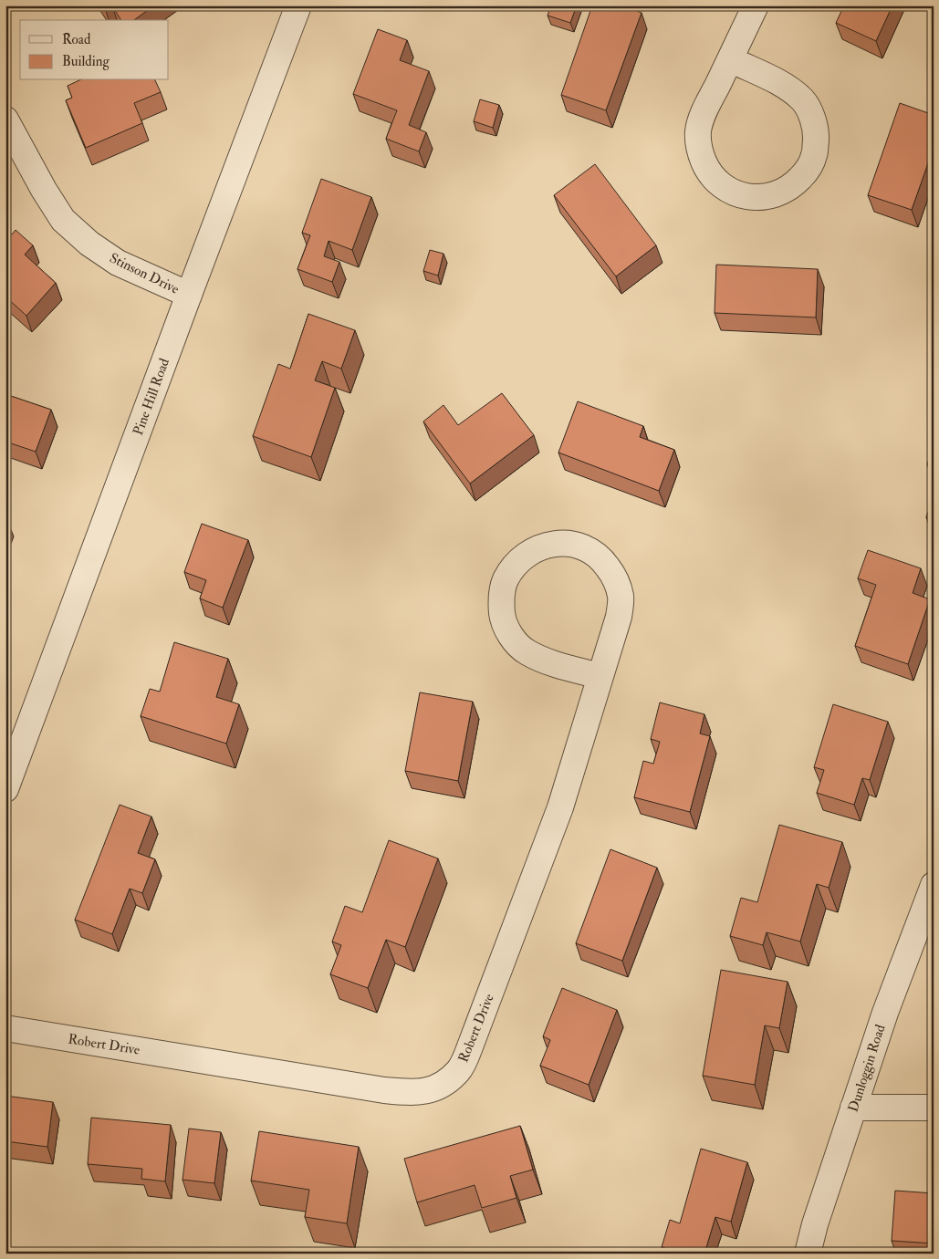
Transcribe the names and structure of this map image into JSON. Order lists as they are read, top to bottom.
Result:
{
  "streets": {
    "street": [
      "Stinson Drive",
      "Pine Hill Road",
      "Robert Drive",
      "Dunloggin Road"
    ]
  },
  "crossings": [
    ["Stinson Drive", "Pine Hill Road"]
  ],
  "legend": ["Road", "Building"]
}
